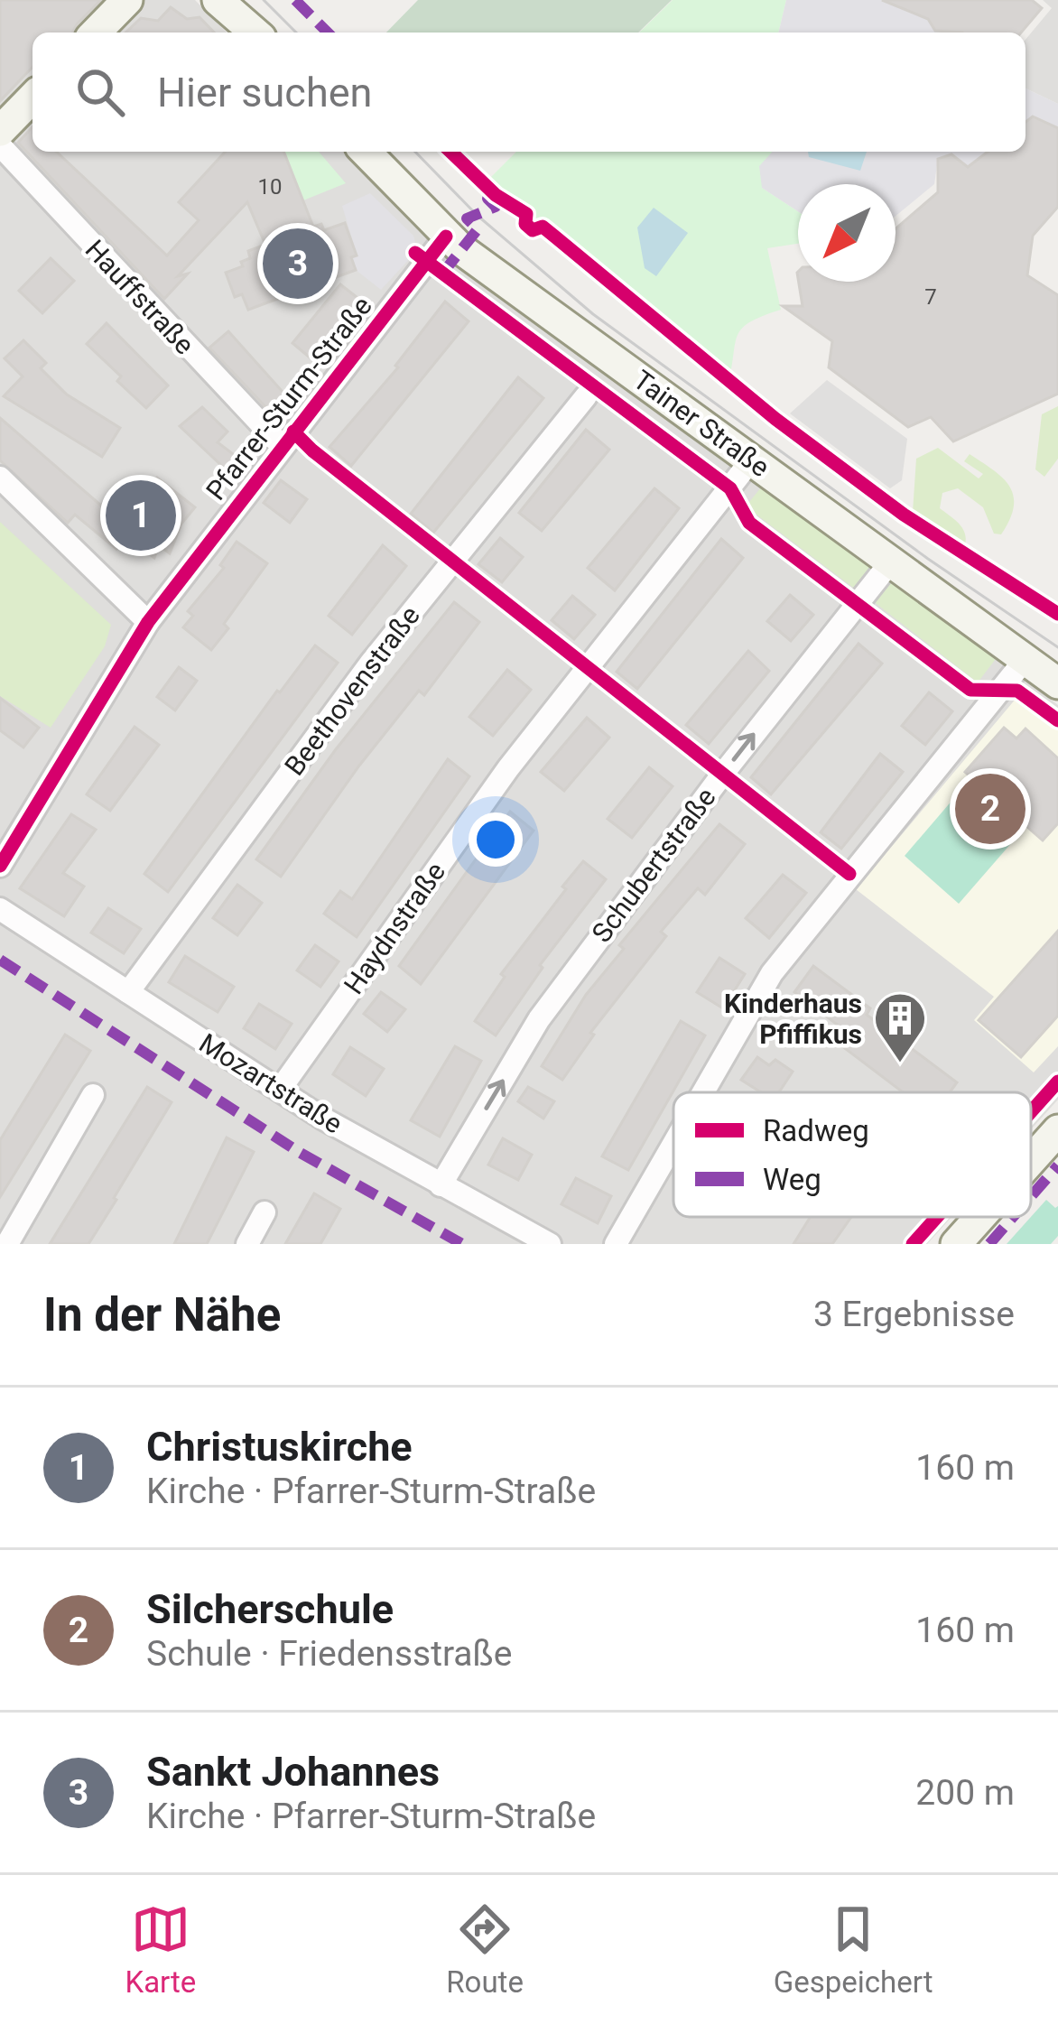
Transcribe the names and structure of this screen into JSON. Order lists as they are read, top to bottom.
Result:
{
  "streets": {
    "street": [
      "Hauffstraße",
      "Pfarrer-Sturm-Straße",
      "Tainer Straße",
      "Beethovenstraße",
      "Schubertstraße",
      "Haydnstraße",
      "Mozartstraße"
    ]
  },
  "crossings": [
    ["Hauffstraße", "Pfarrer-Sturm-Straße"],
    ["Pfarrer-Sturm-Straße", "Tainer Straße"],
    ["Tainer Straße", "Schubertstraße"],
    ["Tainer Straße", "Haydnstraße"],
    ["Beethovenstraße", "Mozartstraße"],
    ["Schubertstraße", "Mozartstraße"],
    ["Haydnstraße", "Mozartstraße"]
  ],
  "places": {
    "building": ["Kinderhaus Pfiffikus"]
  },
  "house_numbers": ["10", "7"],
  "legend": ["Radweg", "Weg"],
  "north": "bottom left",
  "page": {
    "search": "Hier suchen",
    "pins": ["3", "1", "2"],
    "heading": ["In der Nähe", "3 Ergebnisse"],
    "list": [
      {
        "mark": "1",
        "name": "Christuskirche",
        "note": "Kirche · Pfarrer-Sturm-Straße",
        "value": "160 m"
      },
      {
        "mark": "2",
        "name": "Silcherschule",
        "note": "Schule · Friedensstraße",
        "value": "160 m"
      },
      {
        "mark": "3",
        "name": "Sankt Johannes",
        "note": "Kirche · Pfarrer-Sturm-Straße",
        "value": "200 m"
      }
    ],
    "nav": ["Karte", "Route", "Gespeichert"]
  }
}
